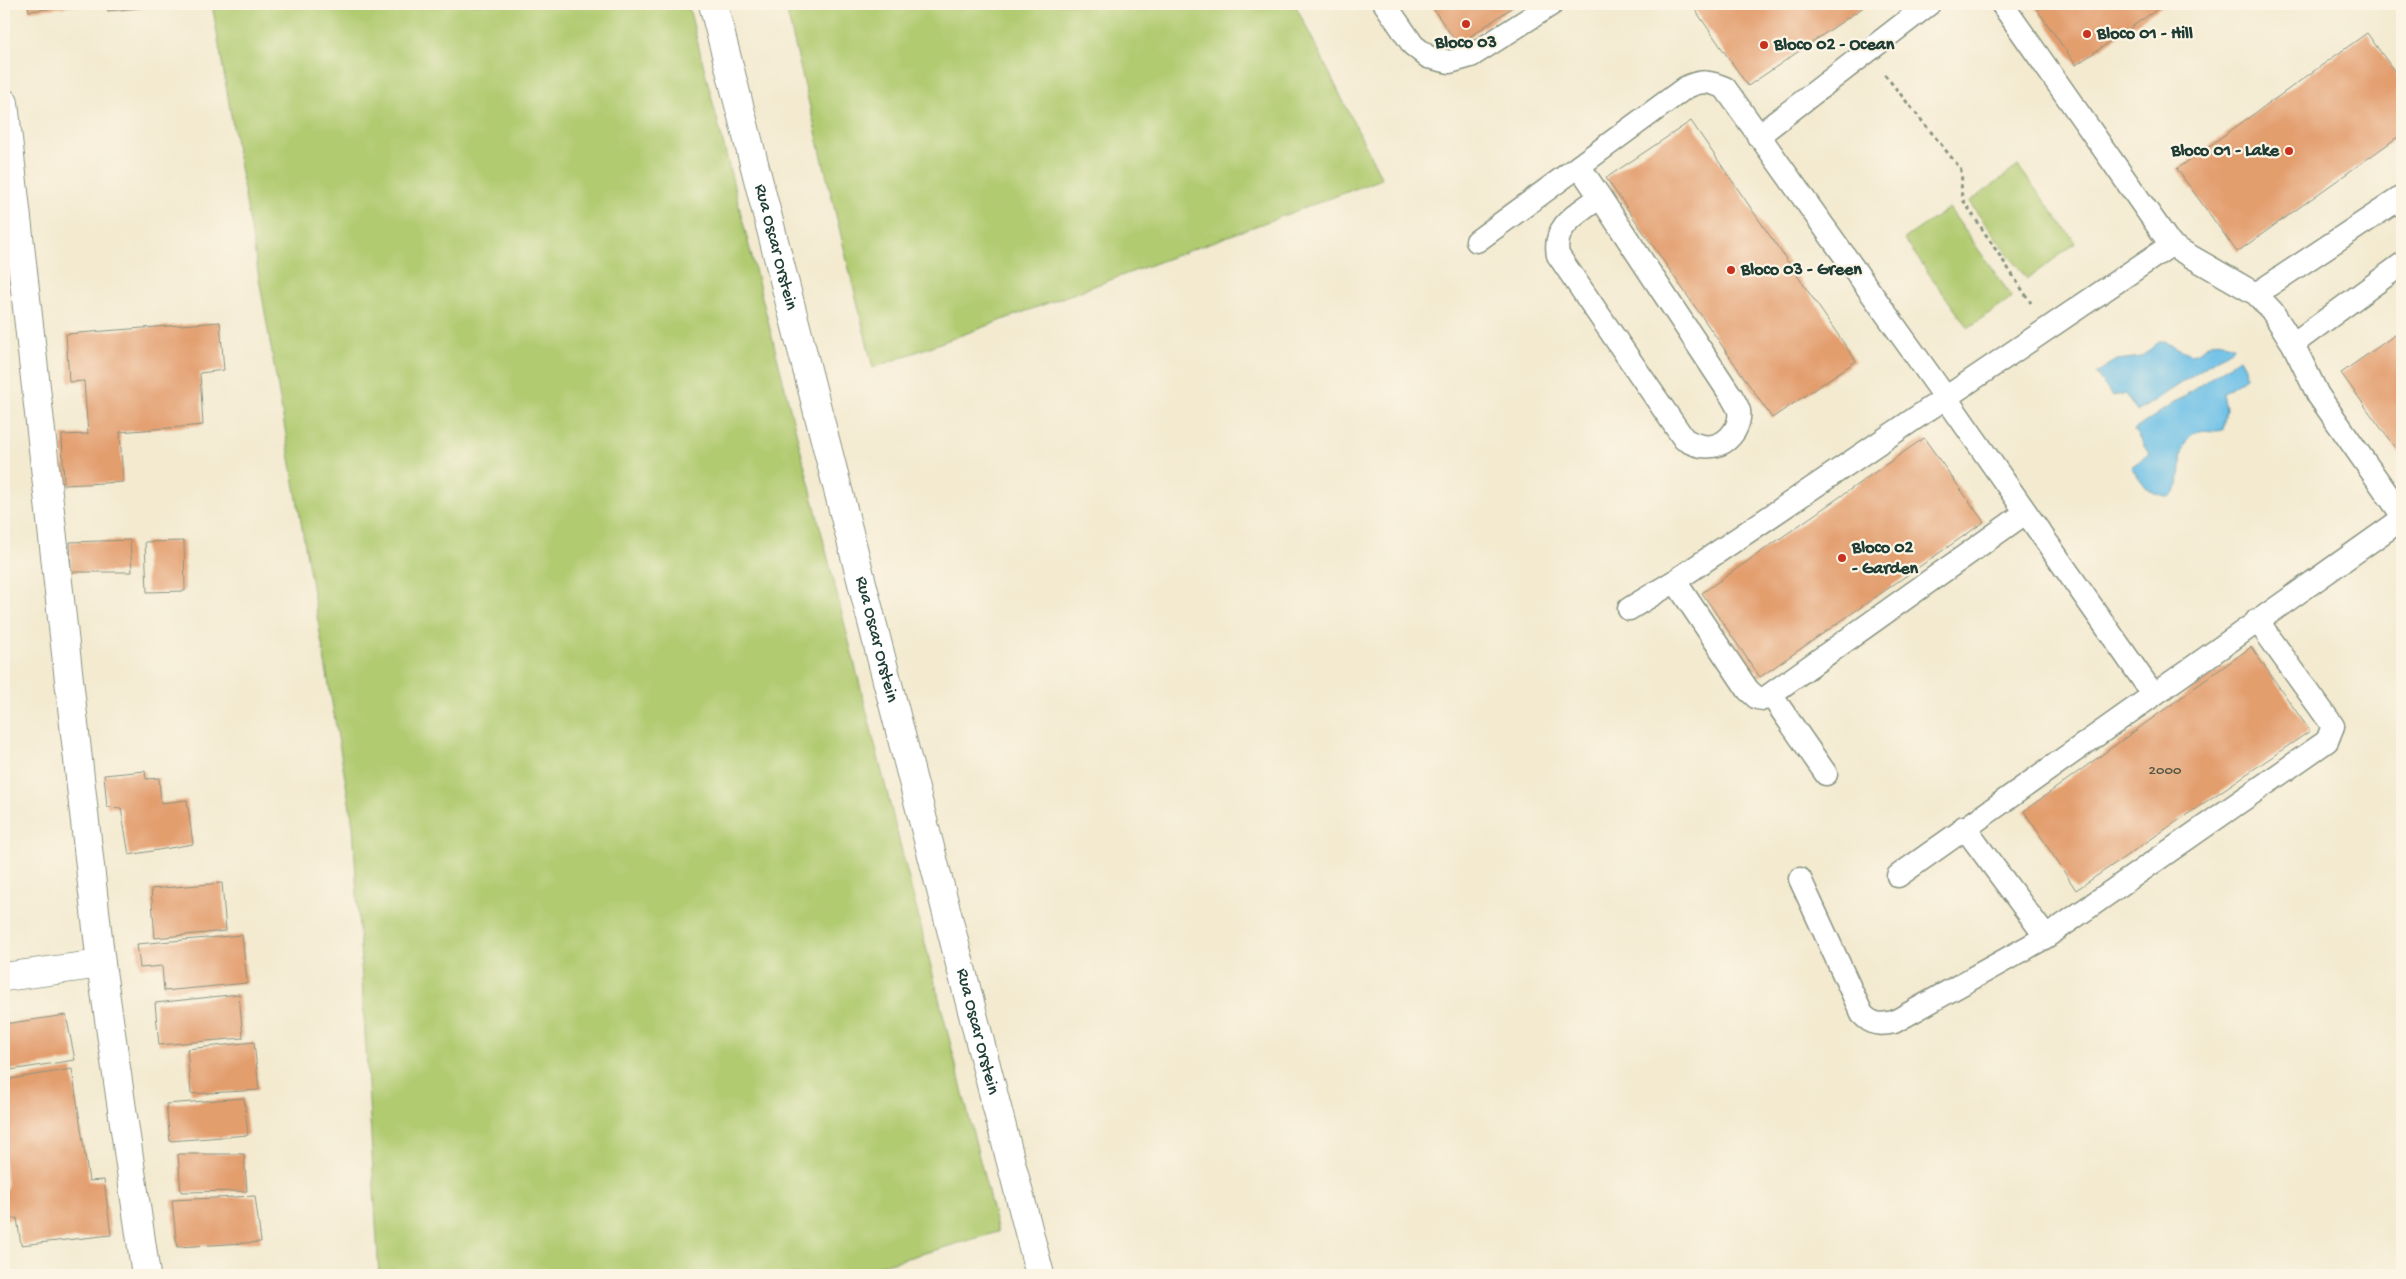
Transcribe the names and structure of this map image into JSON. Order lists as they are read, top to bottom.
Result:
{
  "streets": {
    "street": ["Rua Oscar Orstein"]
  },
  "places": [
    "Bloco 03",
    "Bloco 01 - Hill",
    "Bloco 02 - Ocean",
    "Bloco 01 - Lake",
    "Bloco 03 - Green",
    "Bloco 02 - Garden"
  ],
  "house_numbers": ["2000"]
}
